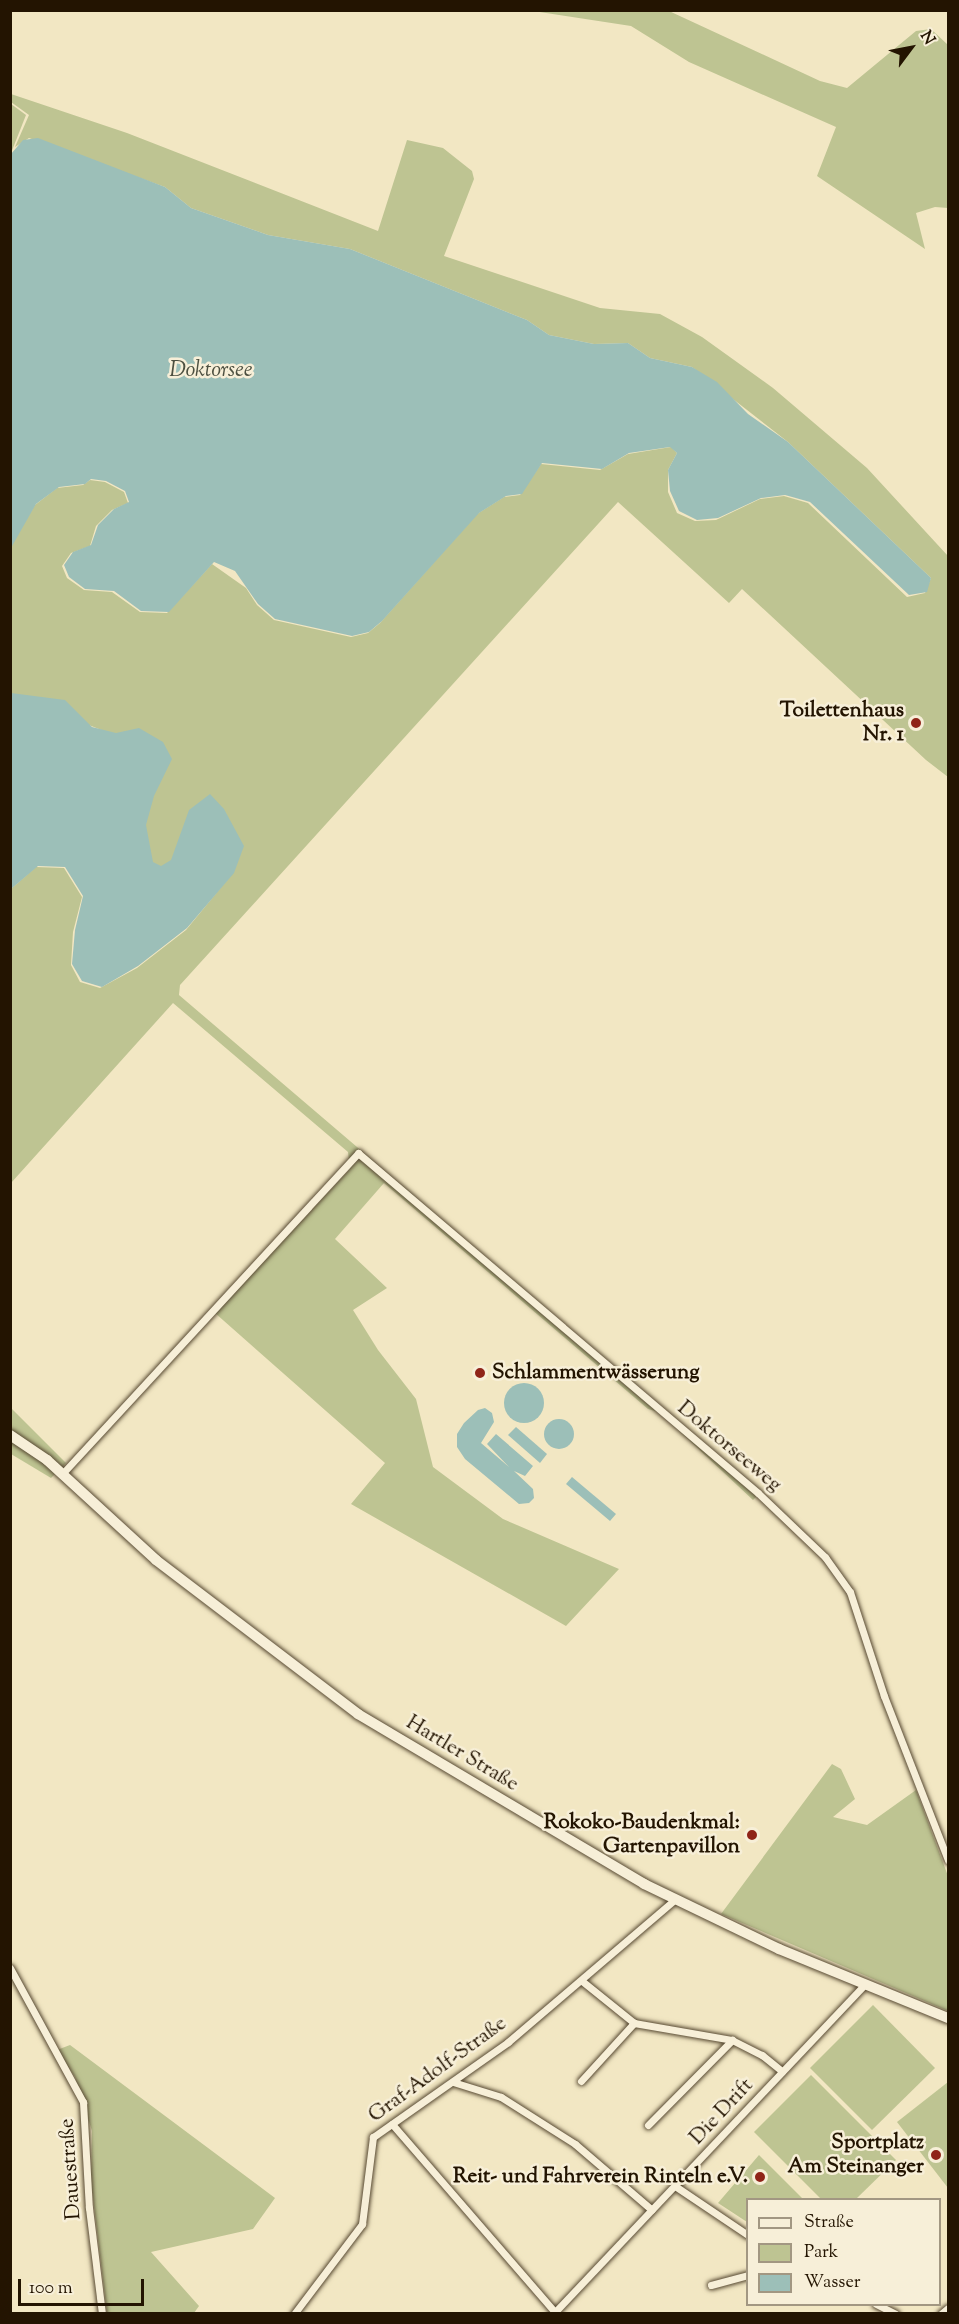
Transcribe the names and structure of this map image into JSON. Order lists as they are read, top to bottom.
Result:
{
  "streets": {
    "main road": ["Hartler Straße"],
    "street": [
      "Doktorseeweg",
      "Graf-Adolf-Straße",
      "Die Drift",
      "Dauestraße"
    ]
  },
  "crossings": [
    ["Doktorseeweg", "Hartler Straße"],
    ["Hartler Straße", "Graf-Adolf-Straße"],
    ["Hartler Straße", "Die Drift"]
  ],
  "water": ["Doktorsee"],
  "places": [
    "Toilettenhaus Nr. 1",
    "Schlammentwässerung",
    "Rokoko-Baudenkmal: Gartenpavillon",
    "Sportplatz Am Steinanger",
    "Reit- und Fahrverein Rinteln e.V."
  ],
  "legend": ["Straße", "Park", "Wasser"],
  "scale_bar": "100 m",
  "north": "top right"
}
